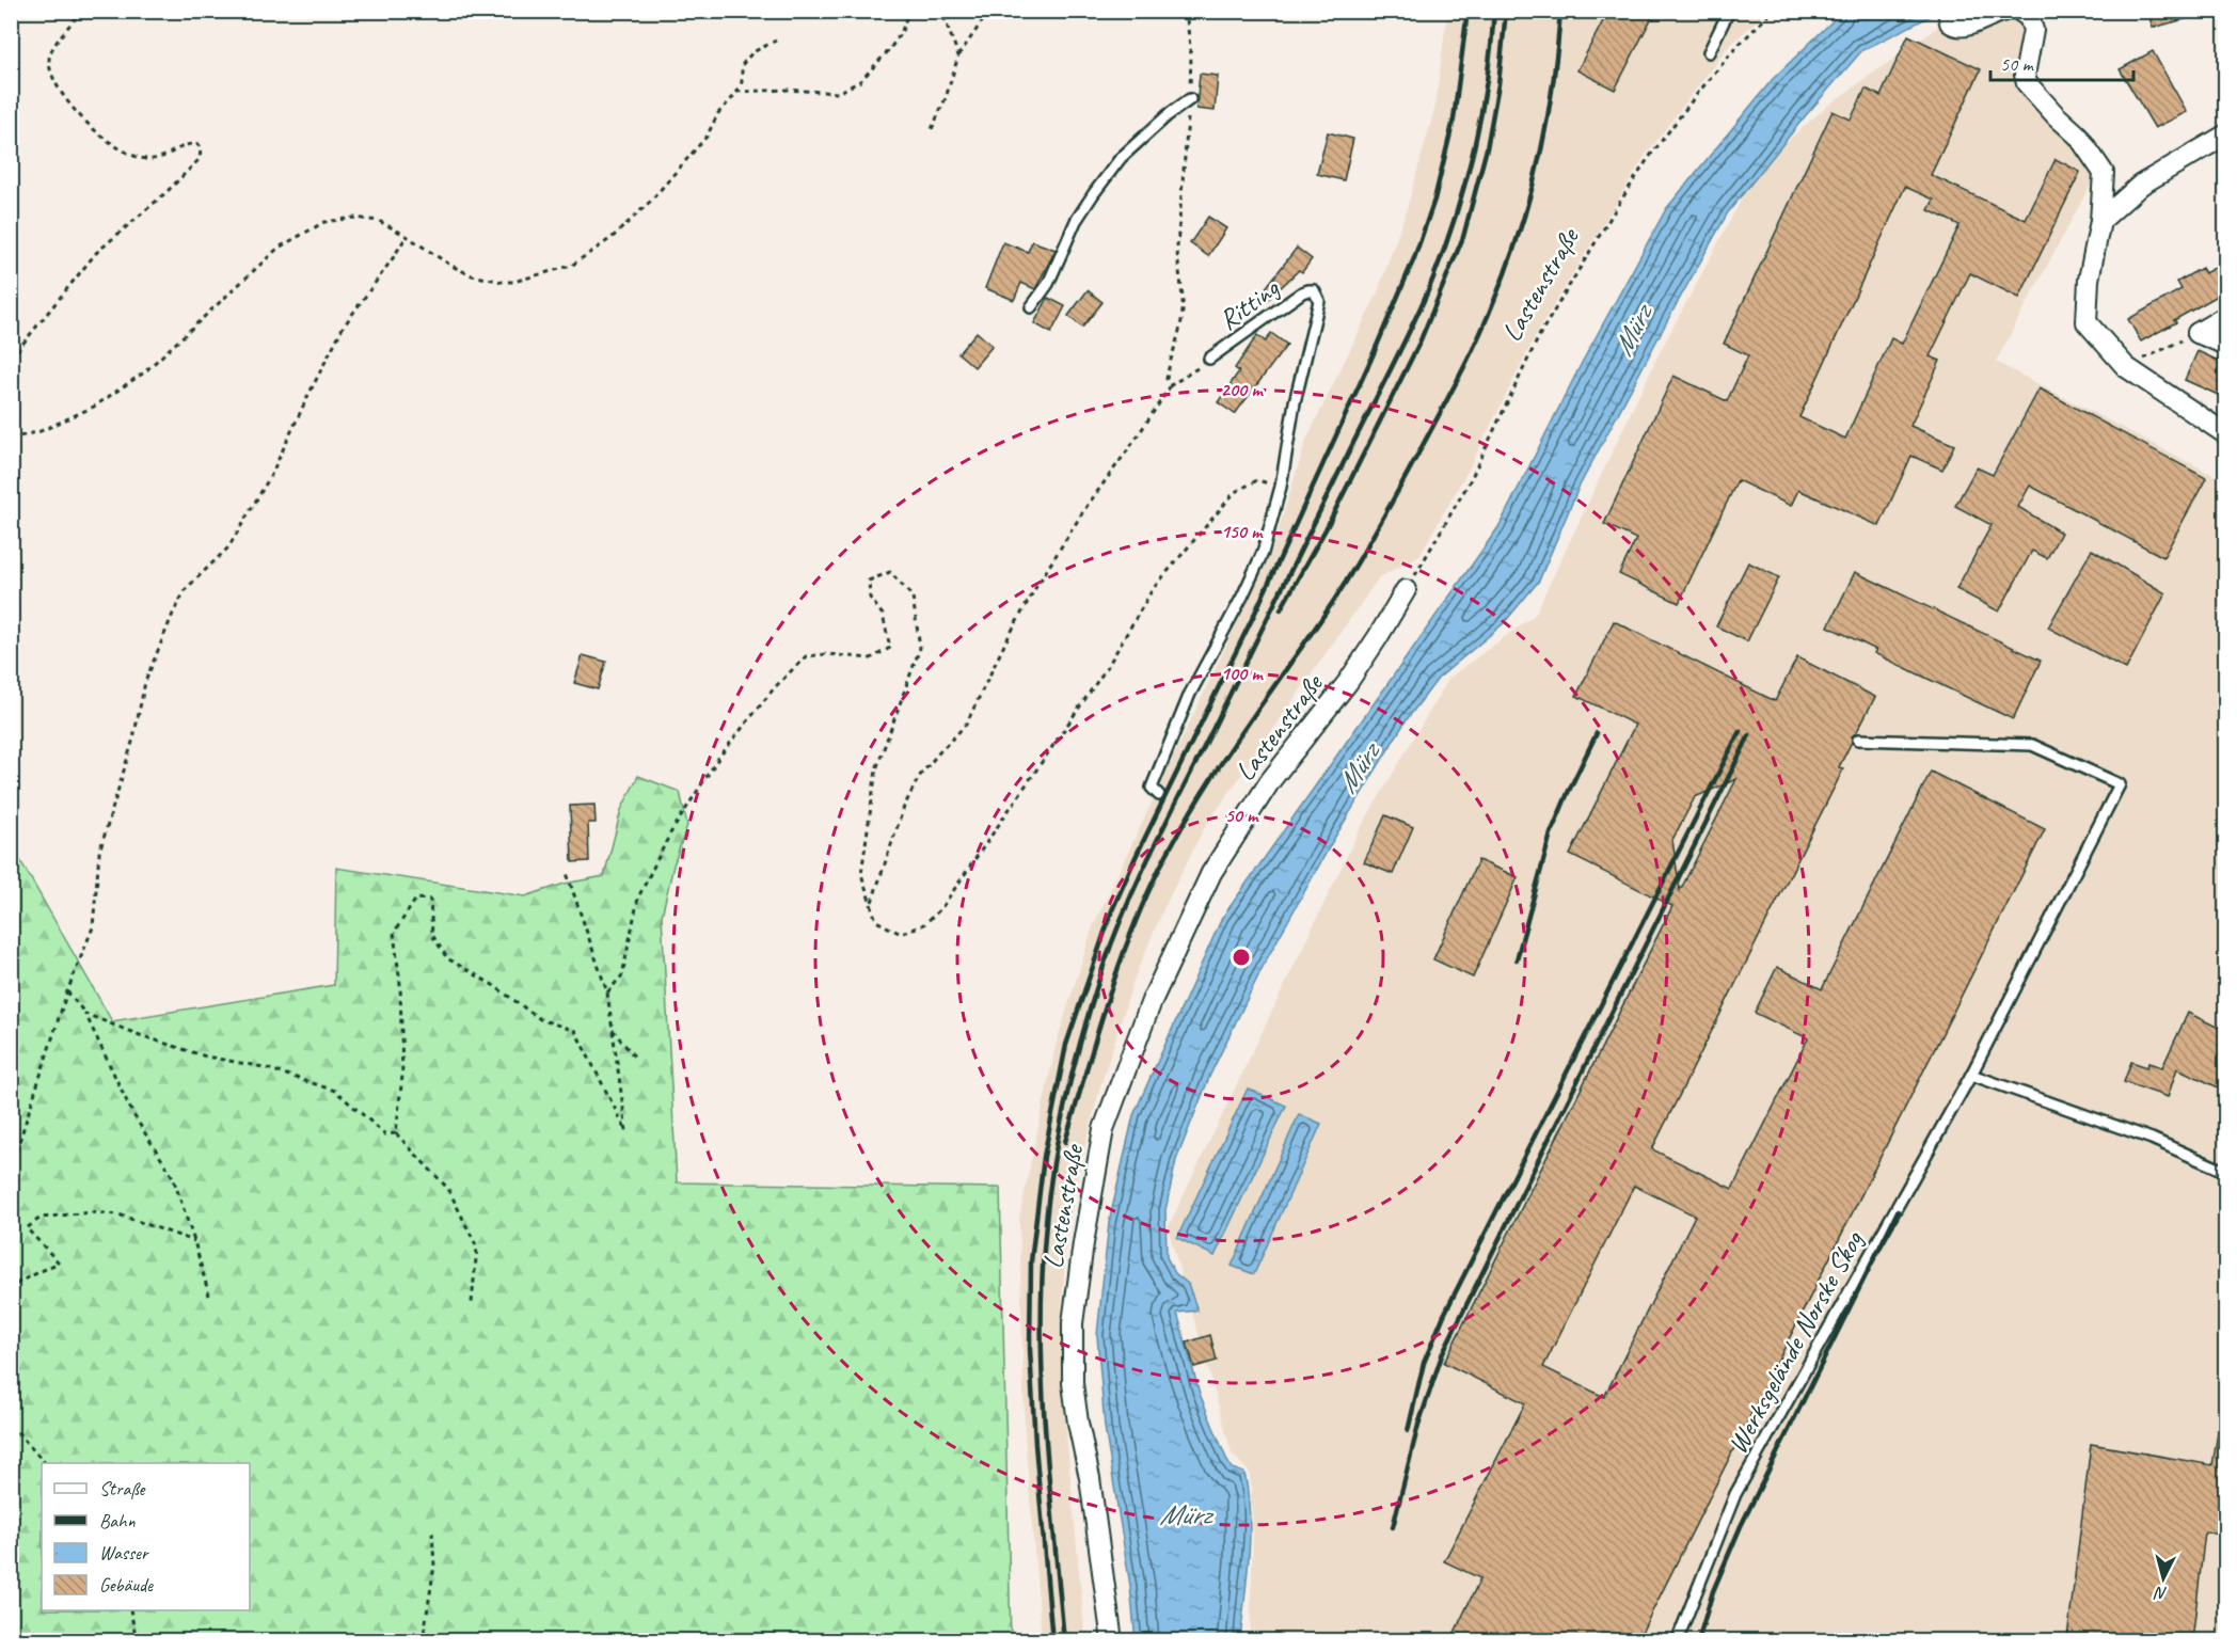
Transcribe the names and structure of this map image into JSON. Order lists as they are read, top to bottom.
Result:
{
  "streets": {
    "street": ["Lastenstraße"],
    "lane": ["Ritting", "Werksgelände Norske Skog"]
  },
  "water": ["Mürz"],
  "legend": [
    "Straße",
    "Bahn",
    "Wasser",
    "Gebäude"
  ],
  "scale_bar": "50 m",
  "north": "bottom",
  "rings": [
    "200 m",
    "150 m",
    "100 m",
    "50 m"
  ]
}
